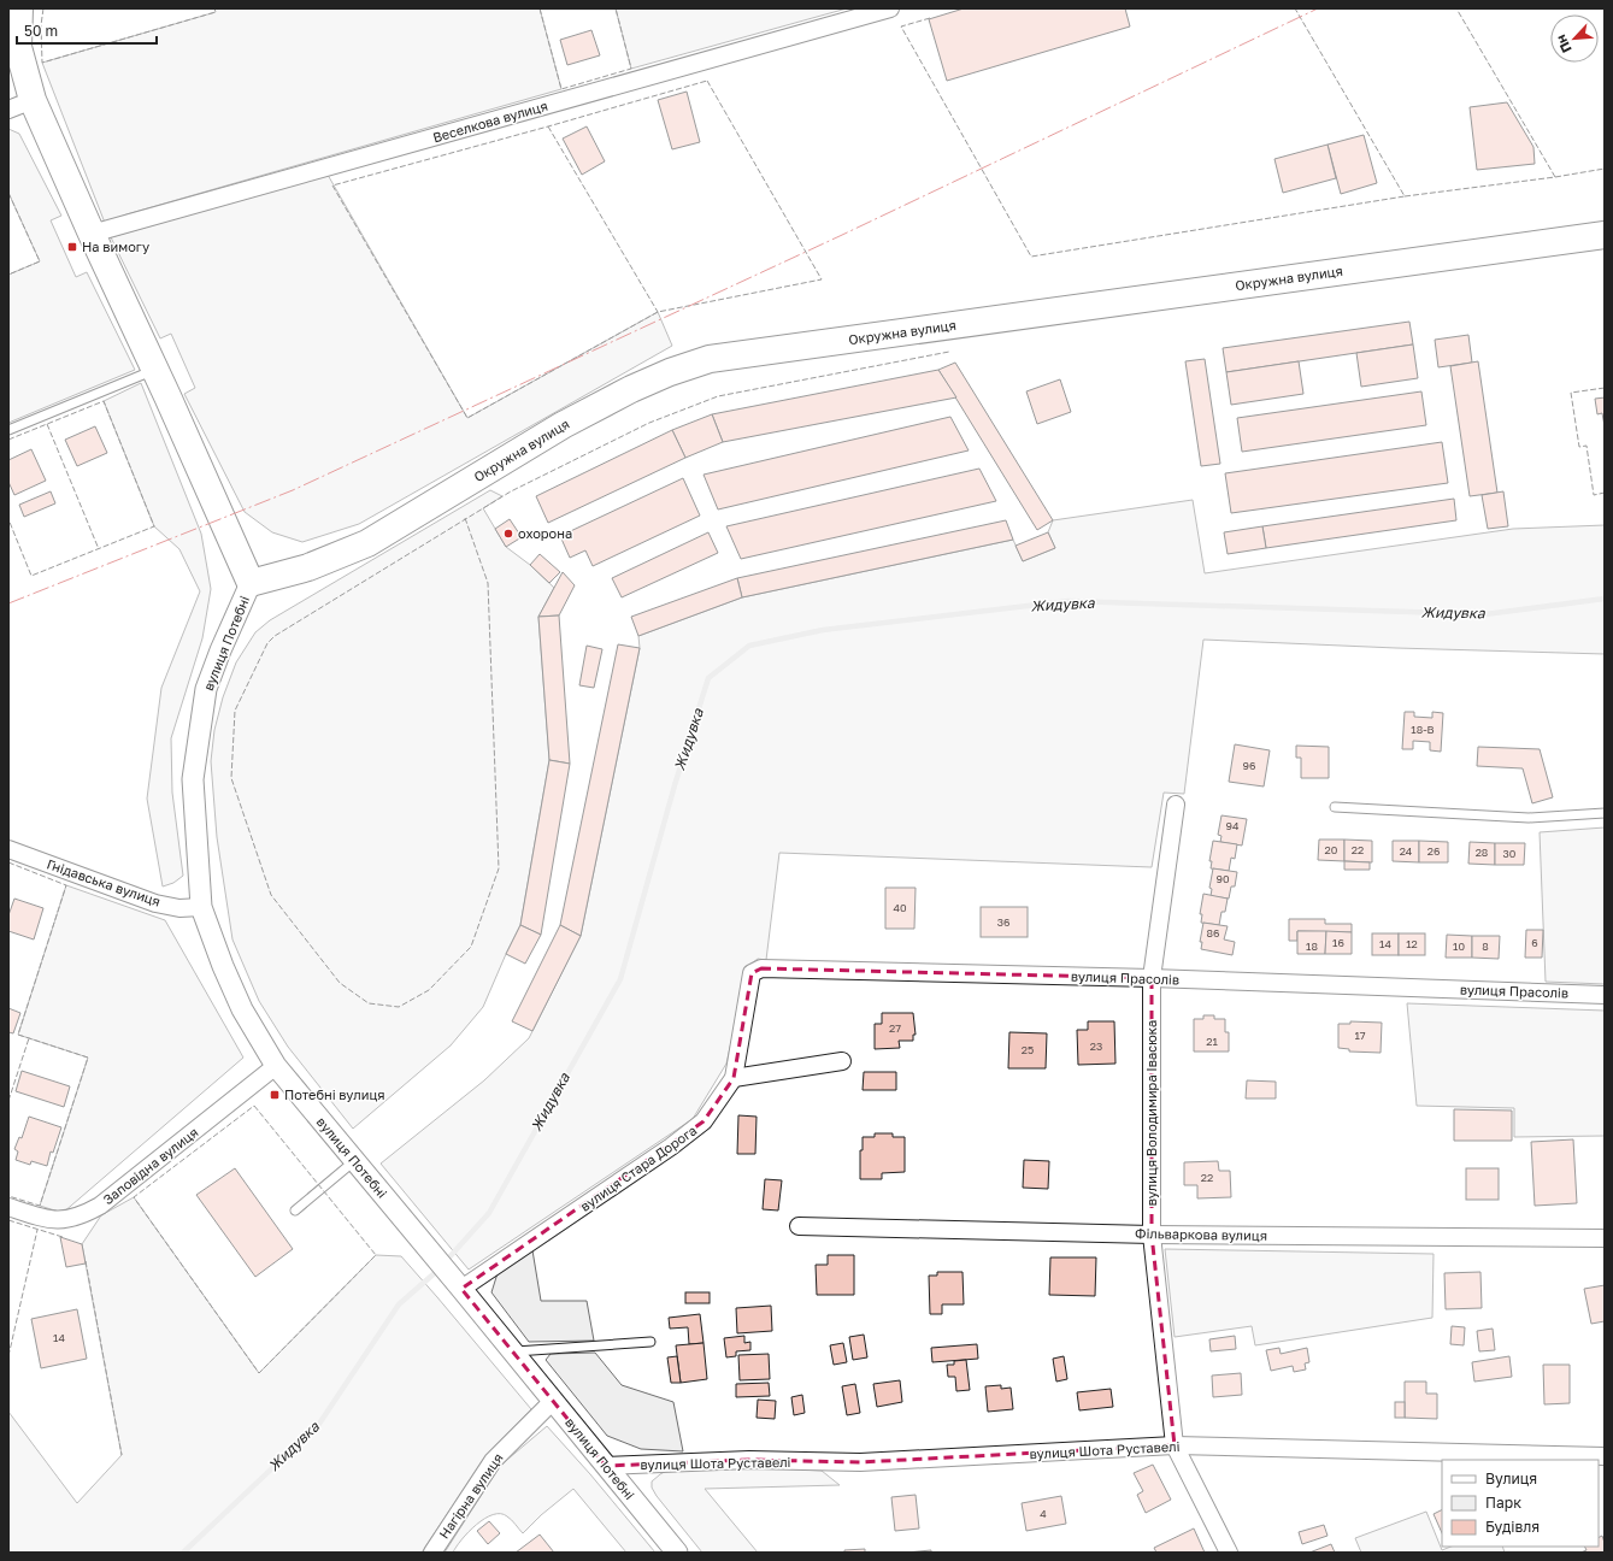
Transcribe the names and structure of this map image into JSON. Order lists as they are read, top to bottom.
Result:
{
  "streets": {
    "main road": ["Окружна вулиця"],
    "street": [
      "Веселкова вулиця",
      "вулиця Потебні",
      "Гнідавська вулиця",
      "вулиця Прасолів",
      "вулиця Володимира Івасюка",
      "Заповідна вулиця",
      "вулиця Стара Дорога",
      "Фільваркова вулиця",
      "вулиця Шота Руставелі",
      "Нагірна вулиця"
    ]
  },
  "crossings": [
    ["Окружна вулиця", "вулиця Потебні"],
    ["вулиця Потебні", "Гнідавська вулиця"],
    ["вулиця Потебні", "Заповідна вулиця"],
    ["вулиця Потебні", "вулиця Стара Дорога"],
    ["вулиця Потебні", "вулиця Шота Руставелі"],
    ["вулиця Потебні", "Нагірна вулиця"],
    ["вулиця Прасолів", "вулиця Володимира Івасюка"],
    ["вулиця Прасолів", "вулиця Стара Дорога"],
    ["вулиця Володимира Івасюка", "Фільваркова вулиця"],
    ["вулиця Володимира Івасюка", "вулиця Шота Руставелі"]
  ],
  "water": ["Жидувка"],
  "places": {
    "transit": ["На вимогу", "Потебні вулиця"],
    "other": ["охорона"]
  },
  "house_numbers": [
    "18-В",
    "96",
    "94",
    "20",
    "22",
    "24",
    "26",
    "28",
    "30",
    "90",
    "40",
    "36",
    "86",
    "16",
    "6",
    "14",
    "12",
    "18",
    "10",
    "8",
    "27",
    "17",
    "21",
    "23",
    "25",
    "22",
    "14",
    "4"
  ],
  "legend": ["Вулиця", "Парк", "Будівля"],
  "scale_bar": "50 m",
  "north": "bottom left"
}
